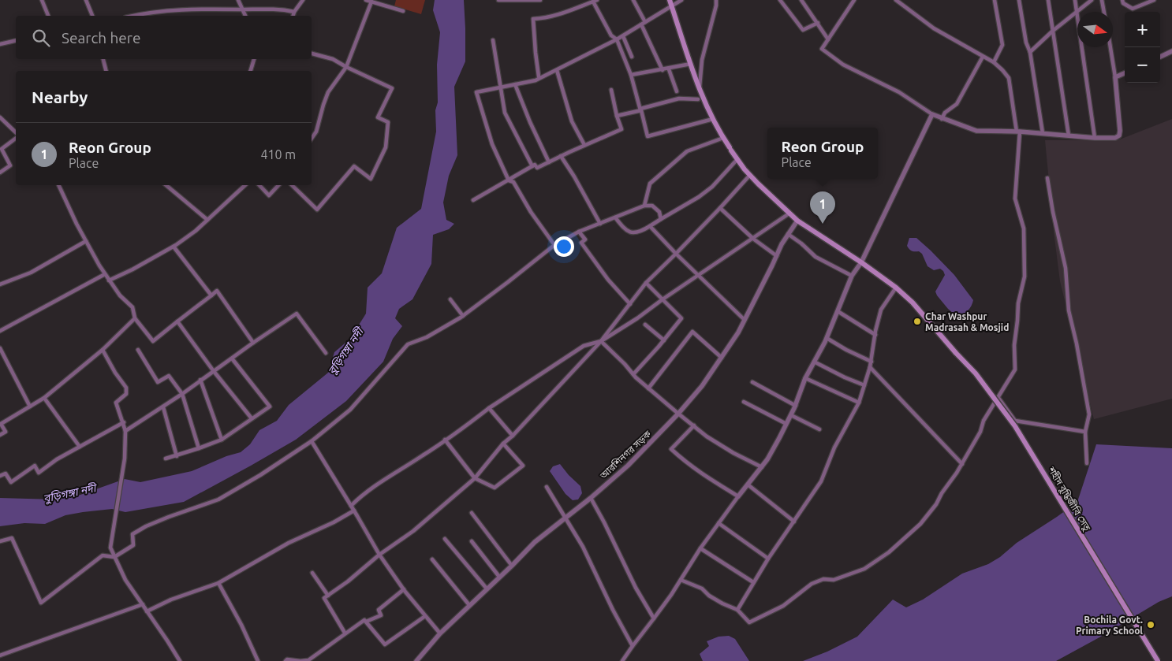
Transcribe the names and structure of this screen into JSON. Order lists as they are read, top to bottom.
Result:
{
  "streets": {
    "main road": ["শহীদ বুদ্ধিজীবি সেতু"],
    "street": ["আরশিনগর সড়ক"]
  },
  "crossings": [
    ["আরশিনগর সড়ক", "শহীদ বুদ্ধিজীবি সেতু"]
  ],
  "water": ["বুড়িগঙ্গা নদী"],
  "places": ["Char Washpur Madrasah & Mosjid", "Bochila Govt. Primary School"],
  "north": "right",
  "page": {
    "map_buttons": ["+", "−"],
    "search": "Search here",
    "heading": "Nearby",
    "list": [
      {
        "mark": "1",
        "name": "Reon Group",
        "note": "Place",
        "value": "410 m"
      }
    ],
    "popup": ["Reon Group", "Place"],
    "pins": "1"
  }
}
